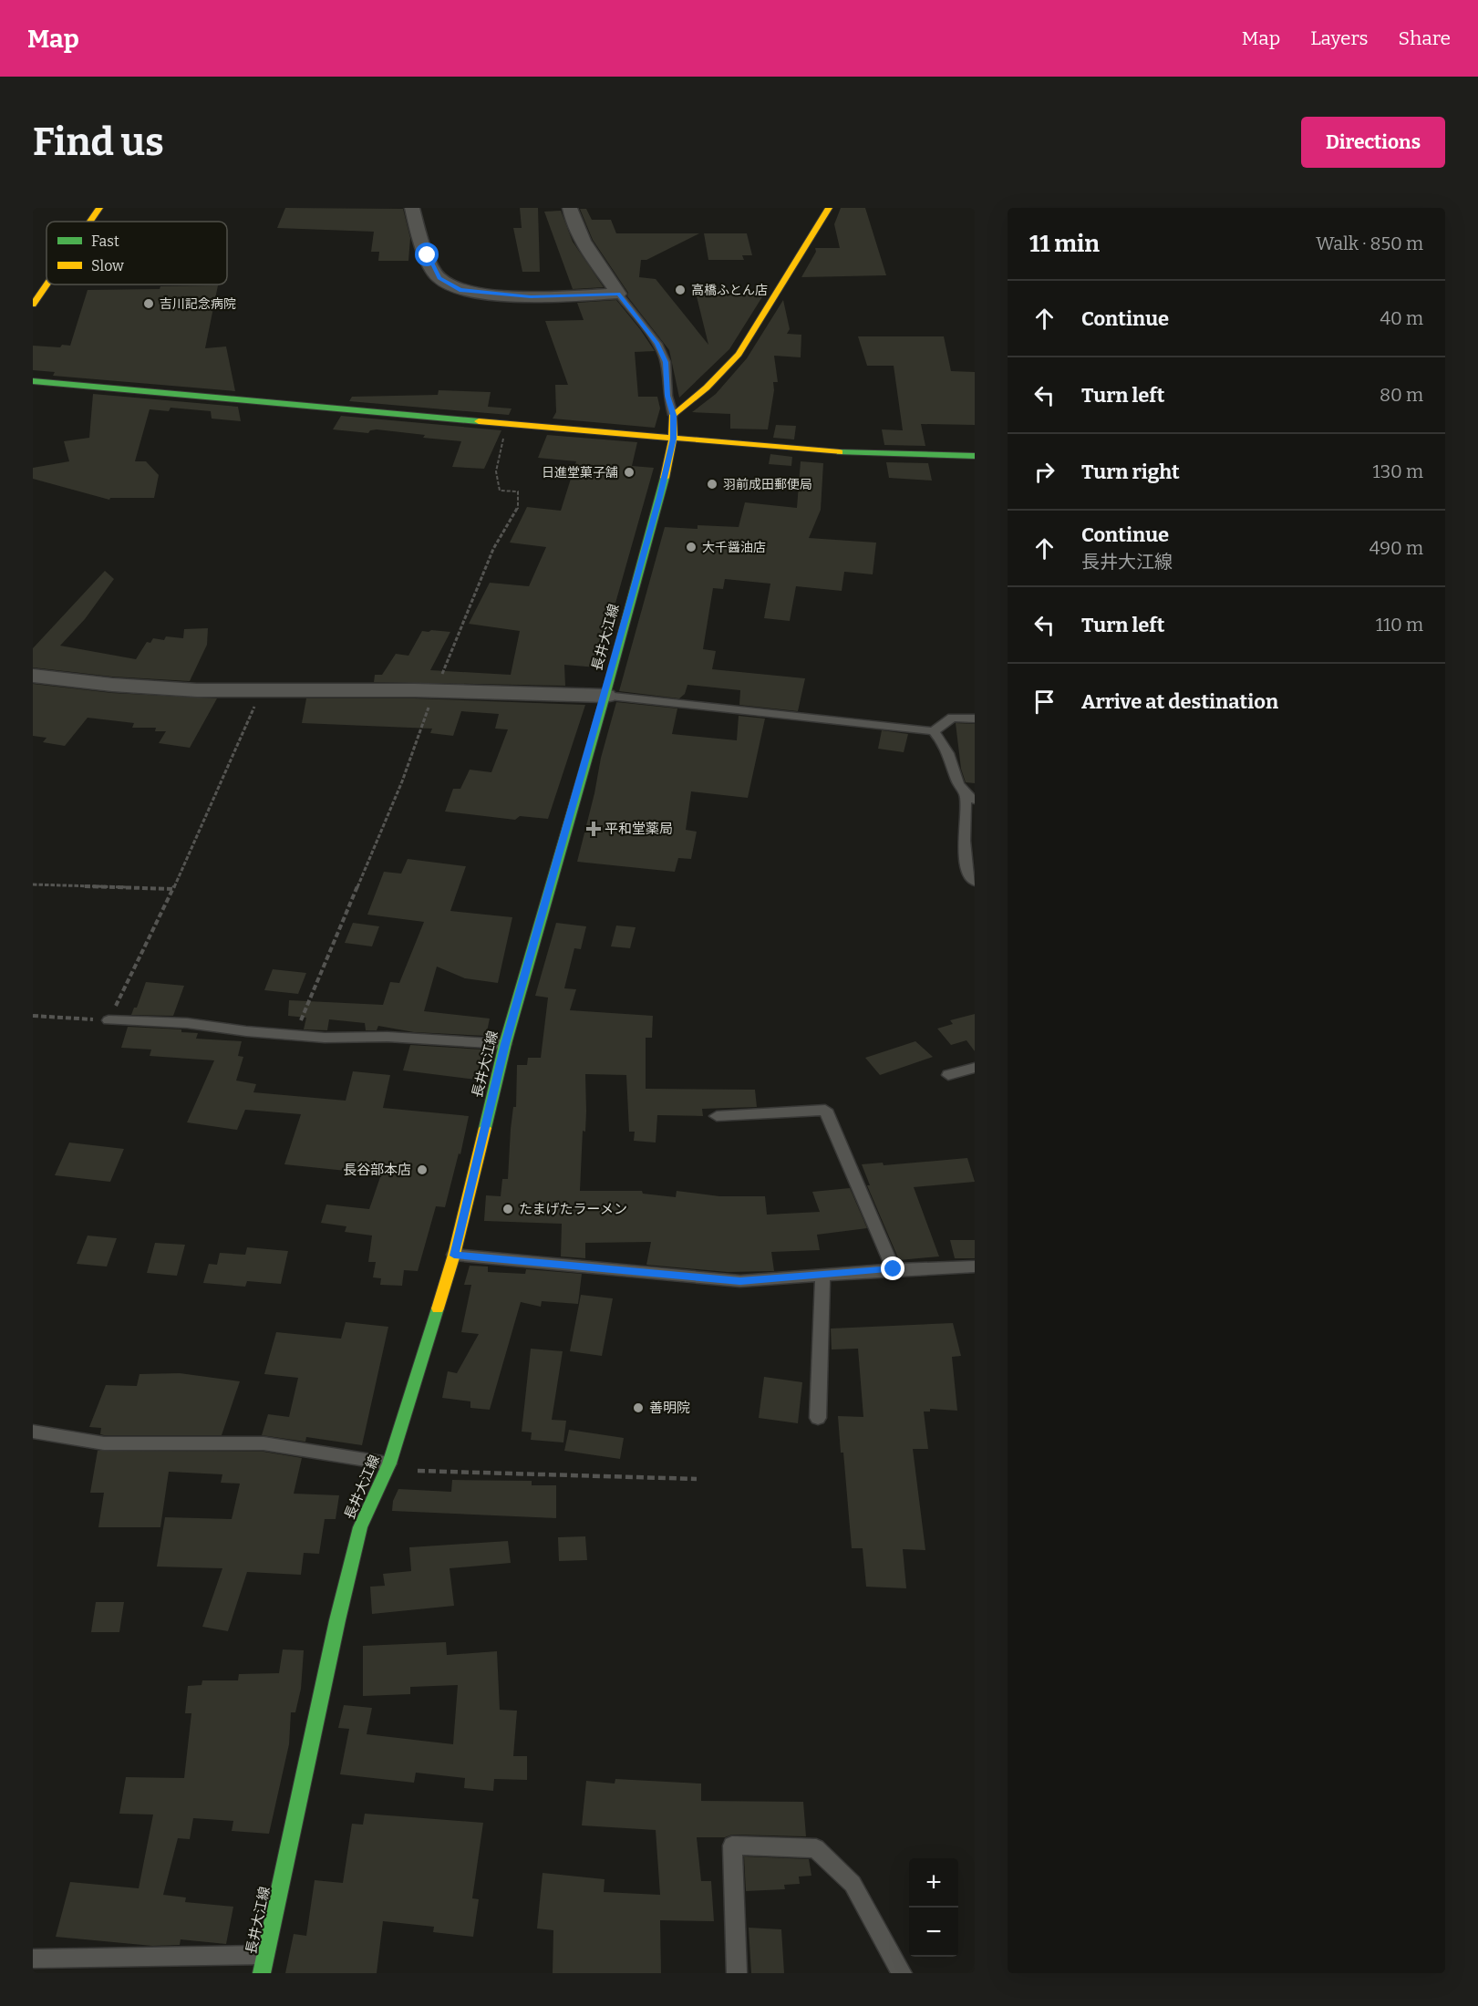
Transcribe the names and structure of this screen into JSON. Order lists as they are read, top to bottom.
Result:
{
  "streets": {
    "main road": ["長井大江線"]
  },
  "places": {
    "other": [
      "高橋ふとん店",
      "吉川記念病院",
      "日進堂菓子舗",
      "羽前成田郵便局",
      "大千醤油店",
      "長谷部本店",
      "たまげたラーメン",
      "善明院"
    ],
    "health": ["平和堂薬局"]
  },
  "legend": ["Fast", "Slow"],
  "page": {
    "header": "Map",
    "nav": ["Map", "Layers", "Share"],
    "buttons": "Directions",
    "title": "Find us",
    "heading": ["11 min", "Walk · 850 m"],
    "list": [
      ["Continue", "40 m"],
      ["Turn left", "80 m"],
      ["Turn right", "130 m"],
      ["Continue", "長井大江線", "490 m"],
      ["Turn left", "110 m"],
      "Arrive at destination"
    ],
    "map_buttons": ["+", "−"]
  }
}
